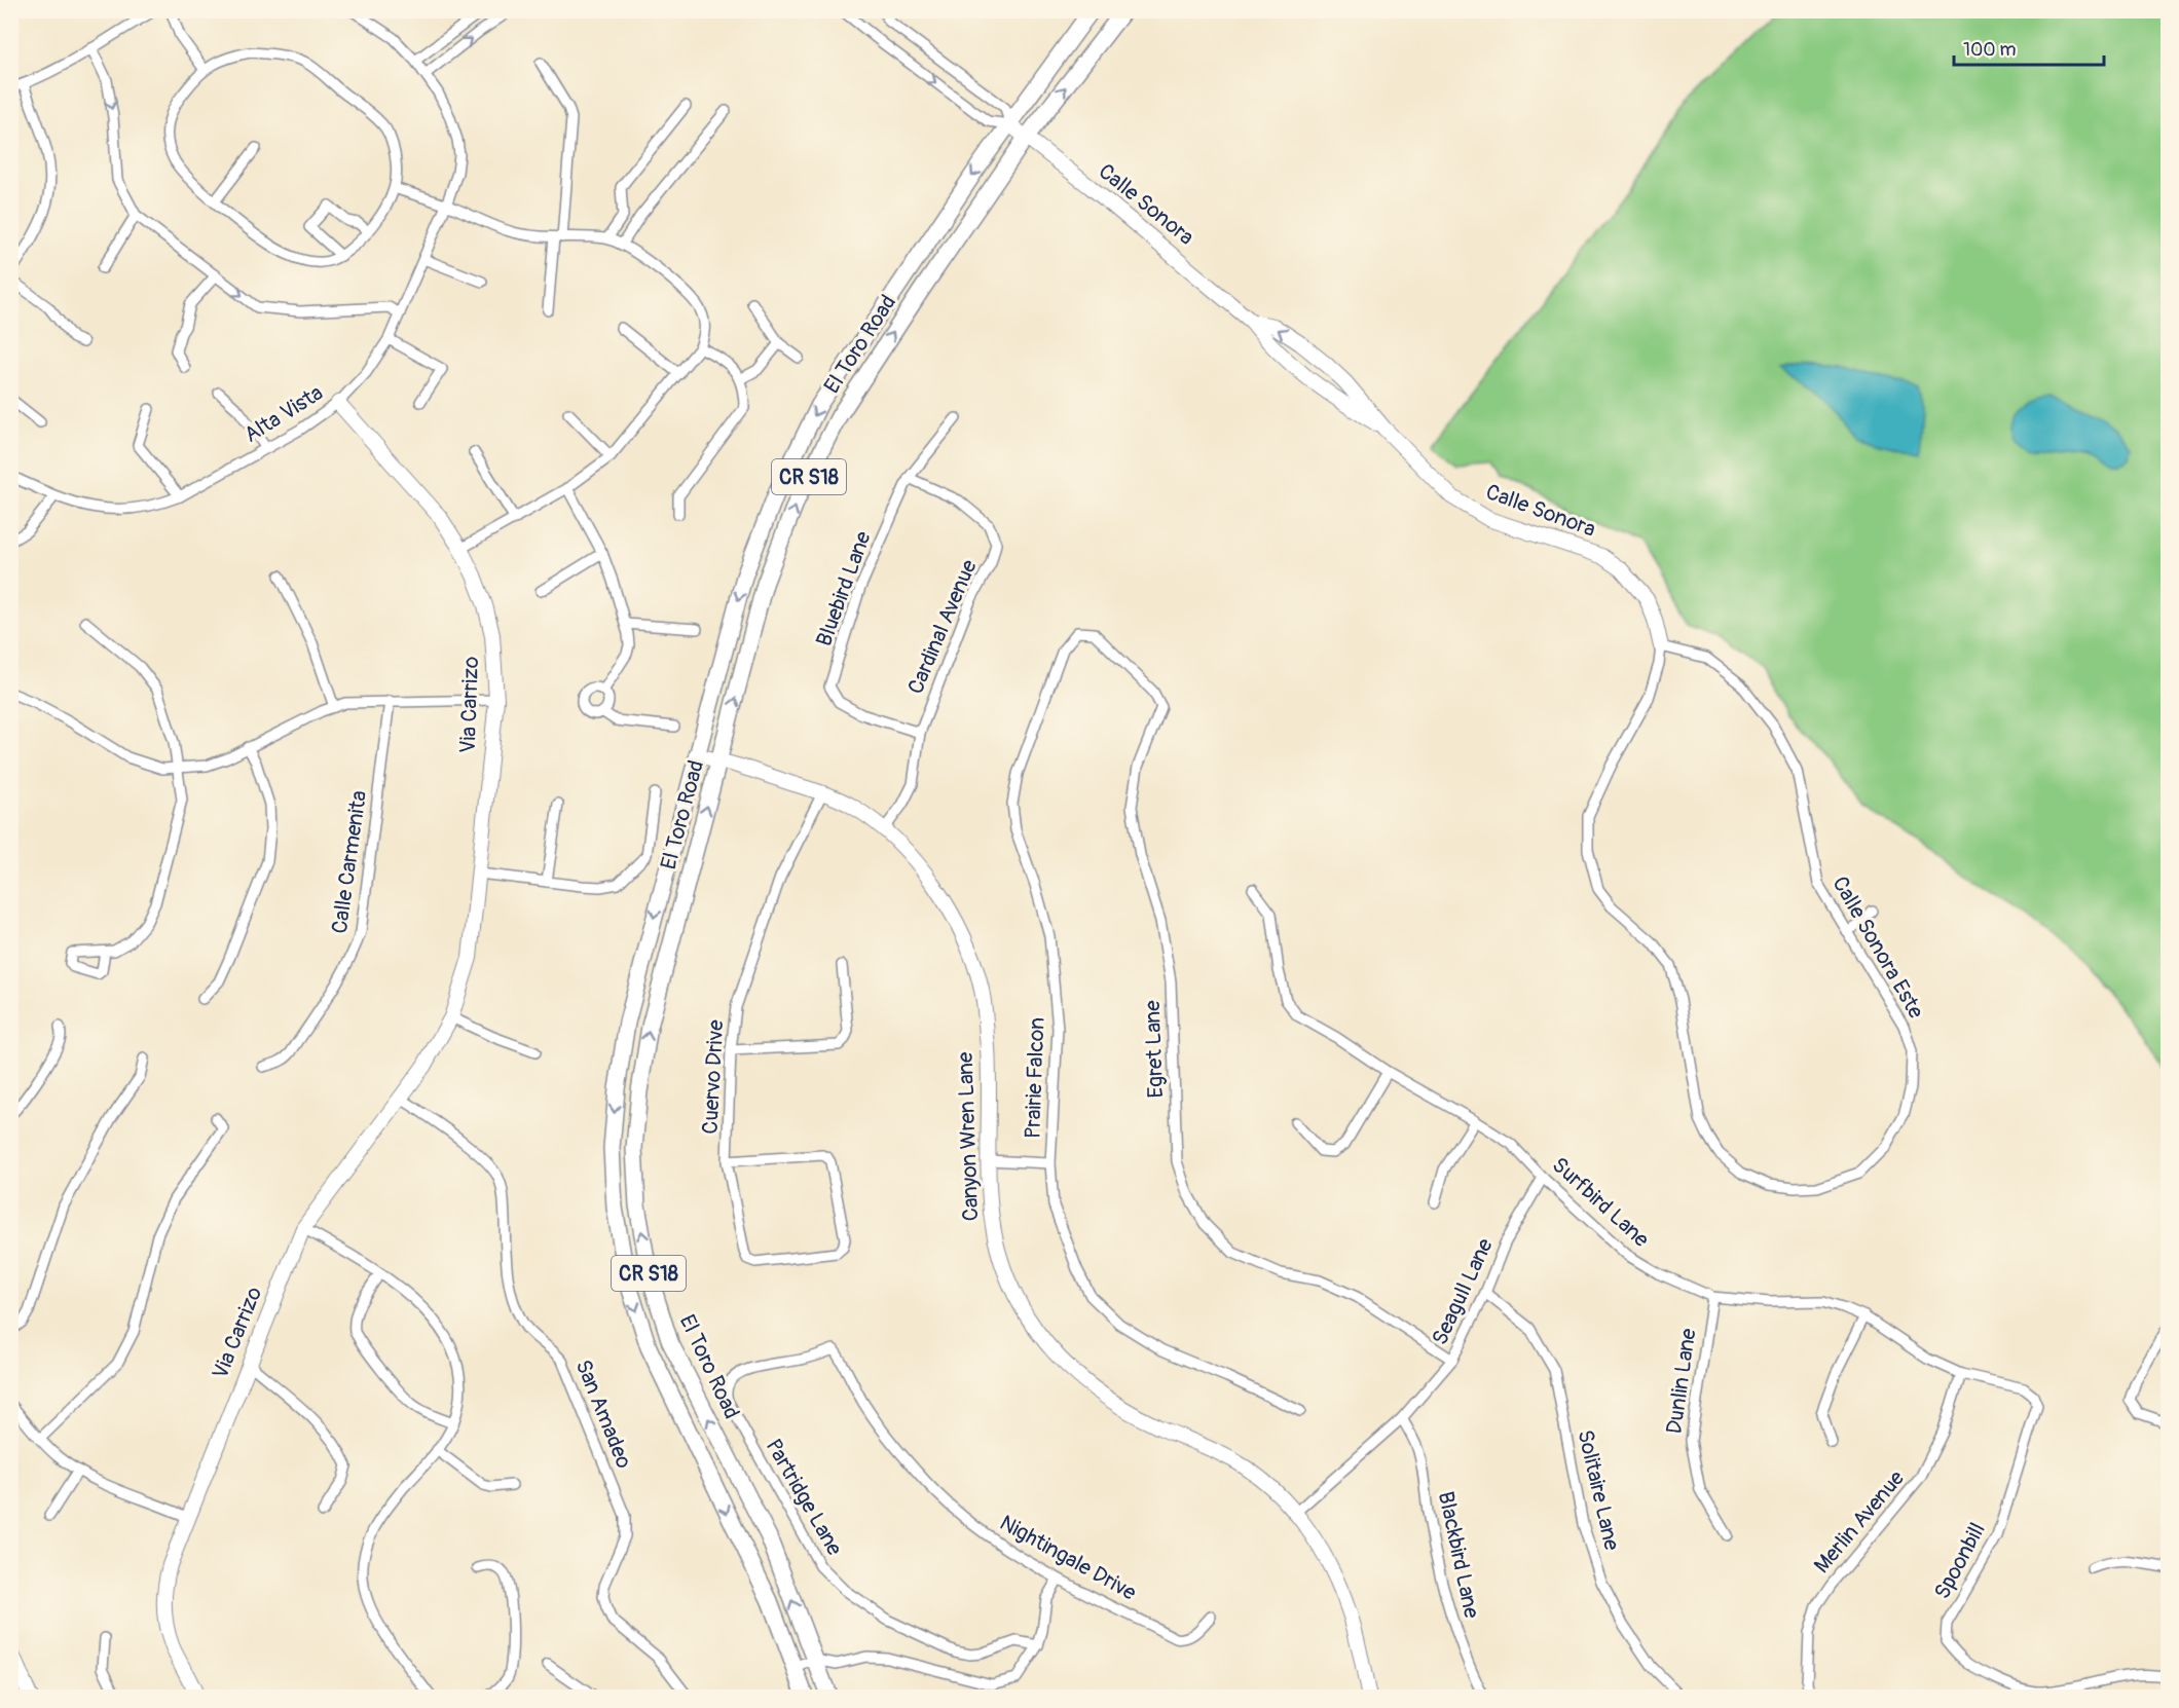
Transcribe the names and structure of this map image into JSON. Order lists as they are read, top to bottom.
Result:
{
  "streets": {
    "main road": ["El Toro Road", "CR S18"],
    "street": [
      "Calle Sonora",
      "Alta Vista",
      "Bluebird Lane",
      "Cardinal Avenue",
      "Via Carrizo",
      "Calle Carmenita",
      "Calle Sonora Este",
      "Egret Lane",
      "Cuervo Drive",
      "Prairie Falcon",
      "Canyon Wren Lane",
      "Surfbird Lane",
      "Seagull Lane",
      "Dunlin Lane",
      "San Amadeo",
      "Solitaire Lane",
      "Partridge Lane",
      "Merlin Avenue",
      "Blackbird Lane",
      "Nightingale Drive",
      "Spoonbill"
    ]
  },
  "crossings": [
    ["Calle Sonora", "El Toro Road"],
    ["Calle Sonora", "Calle Sonora Este"],
    ["El Toro Road", "Canyon Wren Lane"],
    ["Alta Vista", "Via Carrizo"],
    ["Bluebird Lane", "Cardinal Avenue"],
    ["Cardinal Avenue", "Canyon Wren Lane"],
    ["Via Carrizo", "San Amadeo"],
    ["Egret Lane", "Prairie Falcon"],
    ["Egret Lane", "Seagull Lane"],
    ["Cuervo Drive", "Canyon Wren Lane"],
    ["Canyon Wren Lane", "Seagull Lane"],
    ["Surfbird Lane", "Seagull Lane"],
    ["Surfbird Lane", "Dunlin Lane"],
    ["Surfbird Lane", "Merlin Avenue"],
    ["Surfbird Lane", "Spoonbill"],
    ["Seagull Lane", "Solitaire Lane"],
    ["Seagull Lane", "Blackbird Lane"],
    ["Partridge Lane", "Nightingale Drive"]
  ],
  "scale_bar": "100 m"
}
